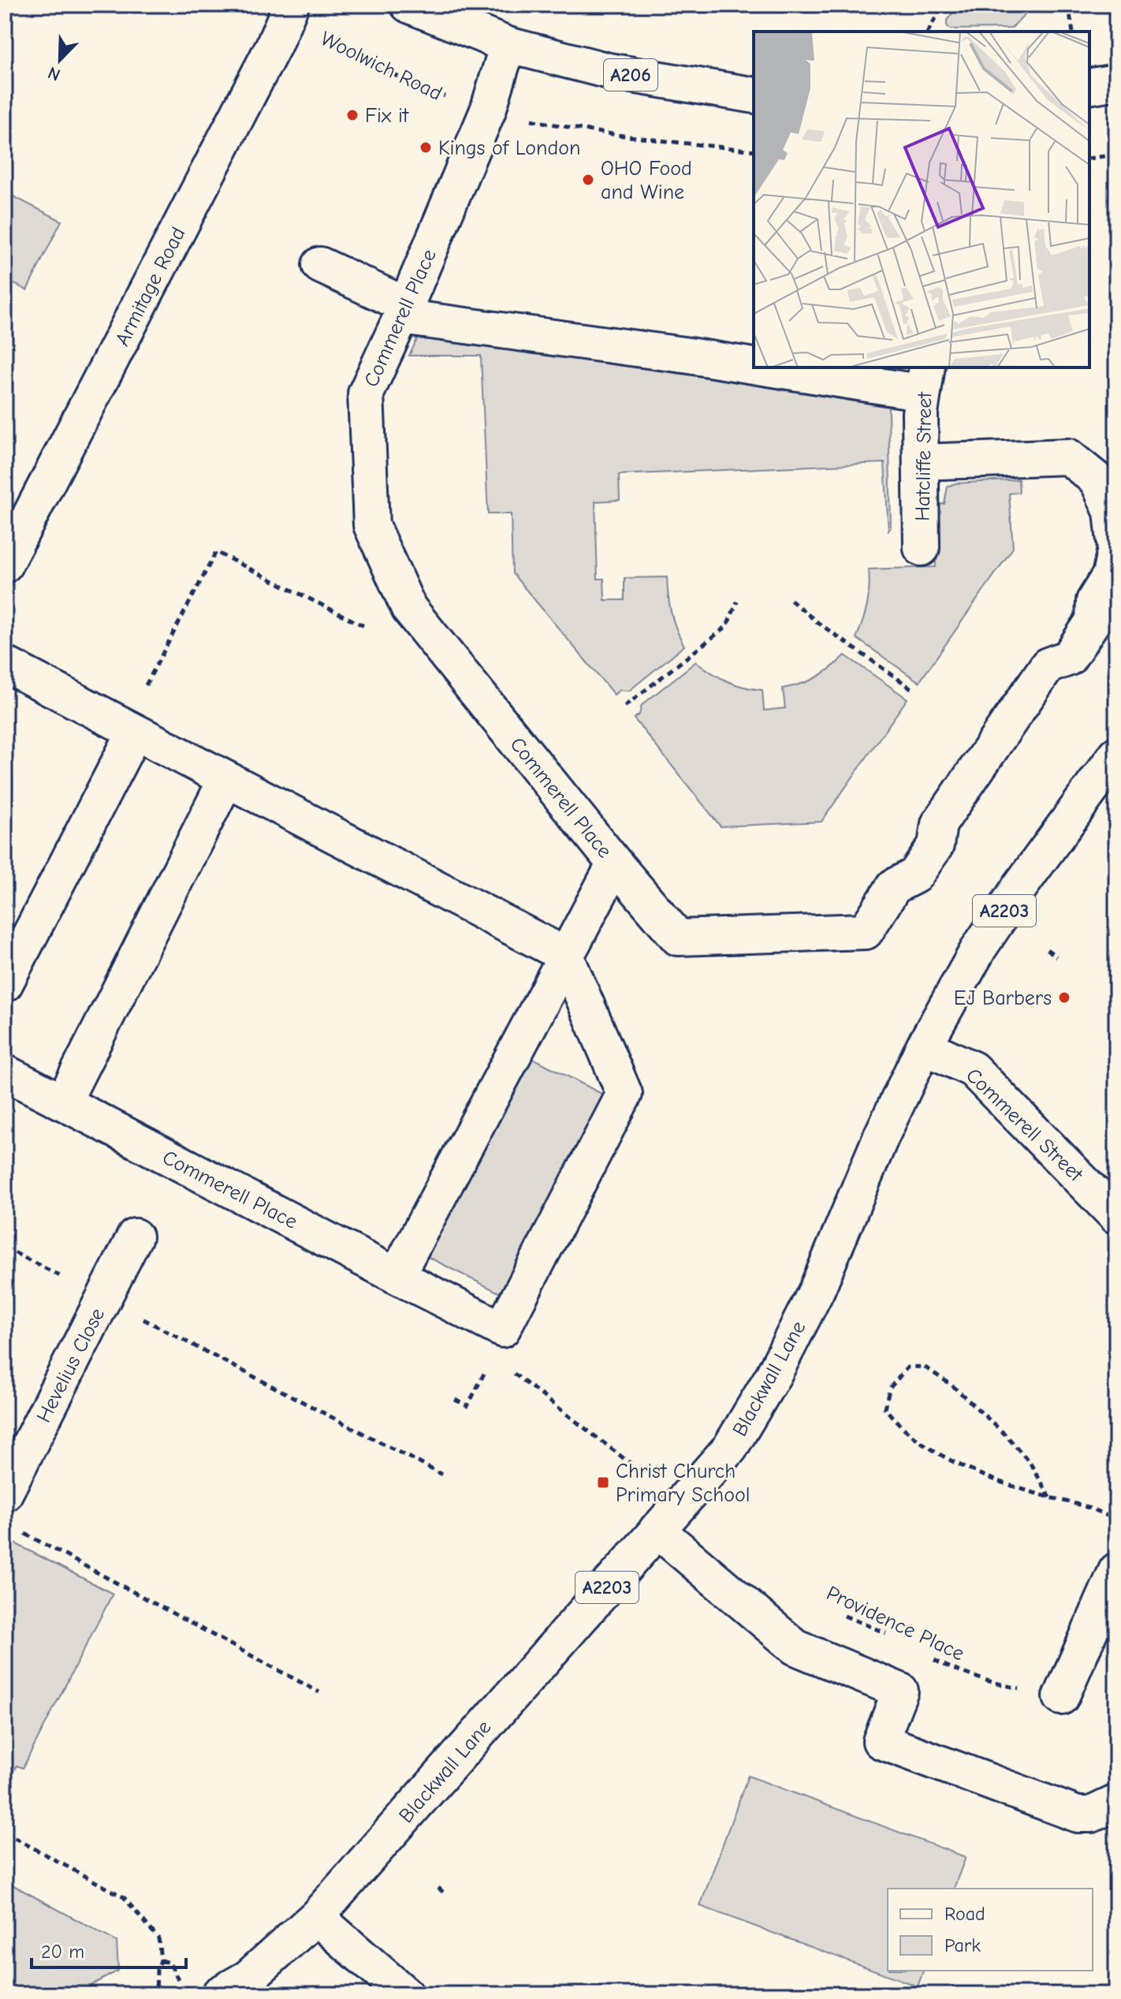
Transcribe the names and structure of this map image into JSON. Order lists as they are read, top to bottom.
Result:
{
  "streets": {
    "street": [
      "A206",
      "Armitage Road",
      "Commerell Place",
      "Hatcliffe Street",
      "A2203",
      "Commerell Street",
      "Hevelius Close",
      "Blackwall Lane"
    ],
    "path": ["Woolwich Road", "Providence Place"]
  },
  "crossings": [
    ["A206", "Commerell Place"],
    ["Commerell Place", "Hatcliffe Street"],
    ["Commerell Street", "Blackwall Lane"]
  ],
  "places": {
    "other": [
      "Fix it",
      "Kings of London",
      "OHO Food and Wine",
      "EJ Barbers"
    ],
    "transit": ["Christ Church Primary School"]
  },
  "legend": ["Road", "Park"],
  "scale_bar": "20 m",
  "north": "bottom left"
}
